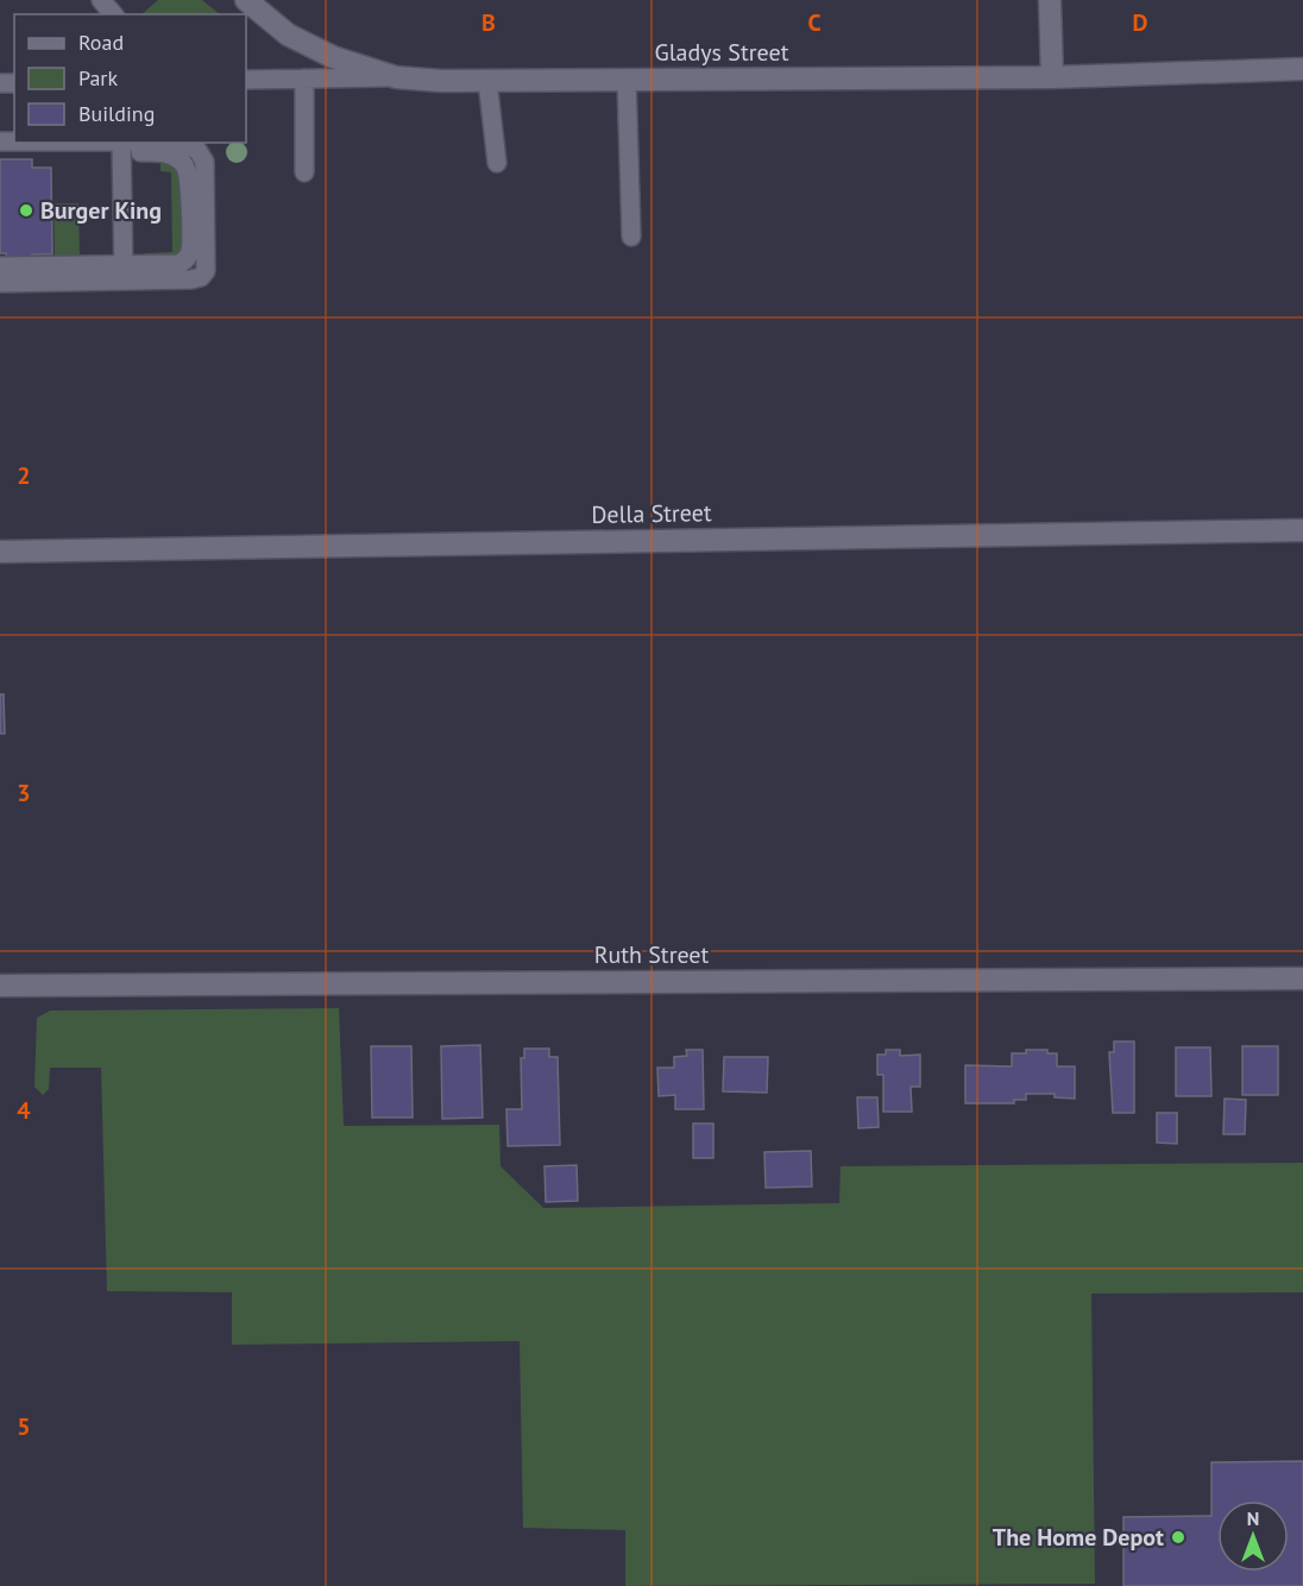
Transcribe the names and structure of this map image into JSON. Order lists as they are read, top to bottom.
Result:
{
  "streets": {
    "street": ["Gladys Street", "Della Street", "Ruth Street"]
  },
  "places": ["Burger King", "The Home Depot"],
  "legend": ["Road", "Park", "Building"],
  "north": "top",
  "grid": {
    "columns": ["B", "C", "D"],
    "rows": [
      "2",
      "3",
      "4",
      "5"
    ]
  }
}
